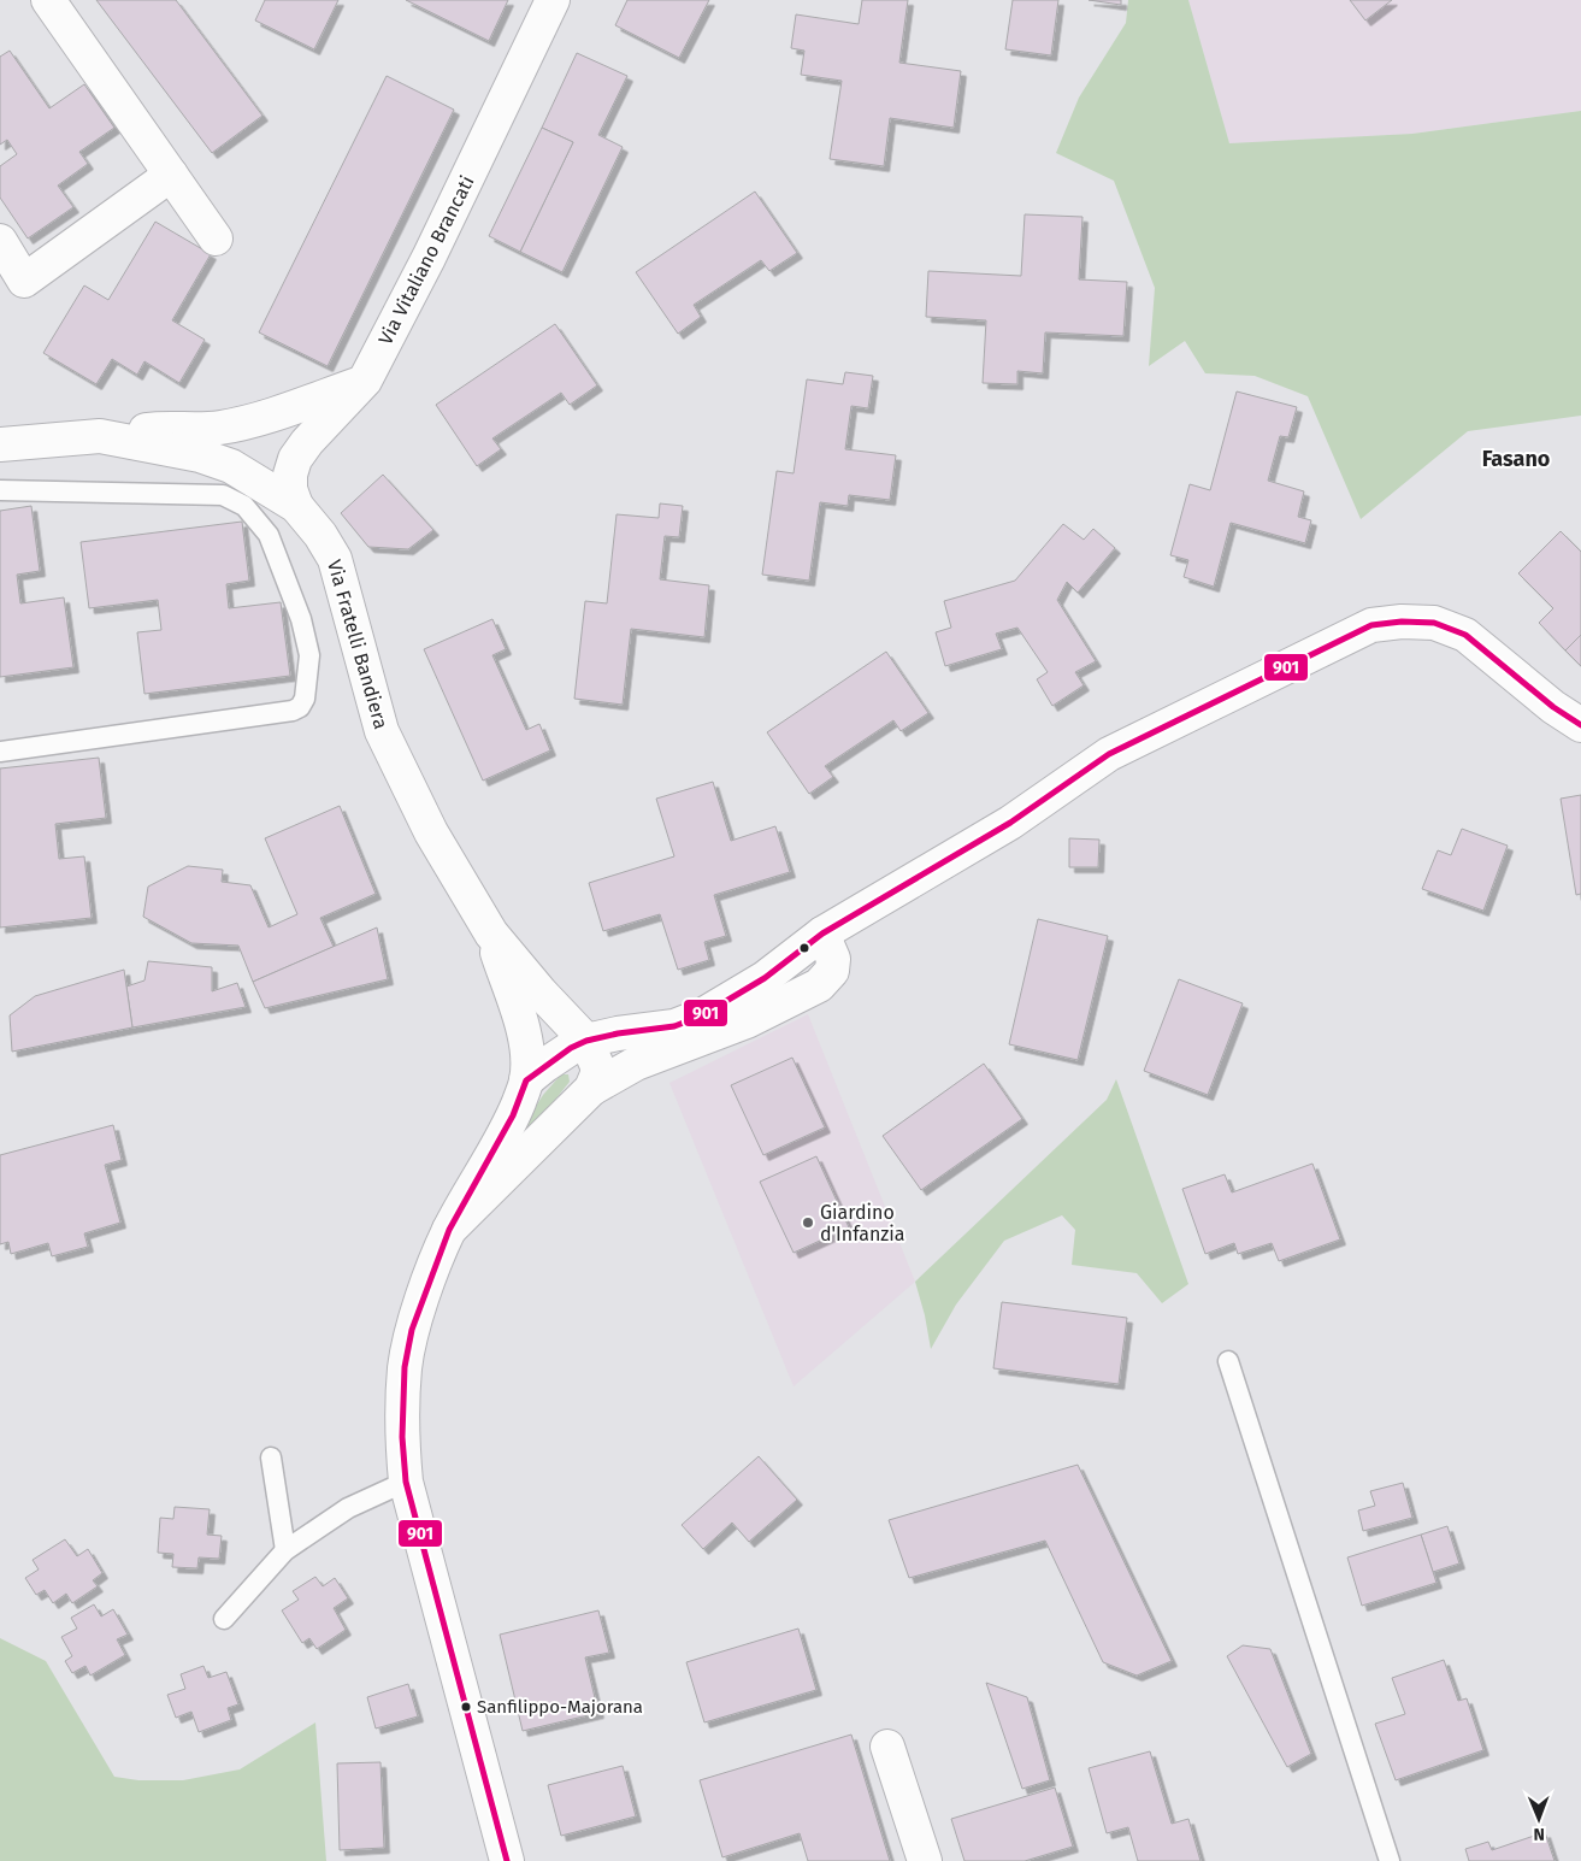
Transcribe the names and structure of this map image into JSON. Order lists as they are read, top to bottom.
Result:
{
  "streets": {
    "street": ["Via Vitaliano Brancati", "Via Fratelli Bandiera"]
  },
  "crossings": [
    ["Via Vitaliano Brancati", "Via Fratelli Bandiera"]
  ],
  "districts": ["Fasano"],
  "places": ["Giardino d'Infanzia", "Sanfilippo-Majorana"],
  "lines": ["transit line 901"],
  "north": "bottom"
}
